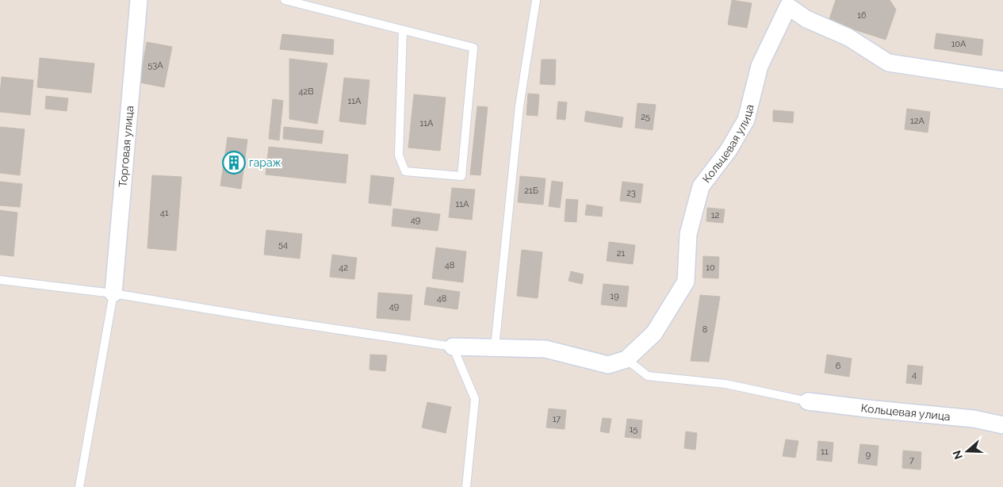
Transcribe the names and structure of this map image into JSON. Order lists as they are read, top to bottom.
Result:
{
  "streets": {
    "street": ["Кольцевая улица", "Торговая улица"]
  },
  "places": {
    "building": ["гараж"]
  },
  "house_numbers": [
    "16",
    "10А",
    "53А",
    "42В",
    "11А",
    "25",
    "12А",
    "11А",
    "21Б",
    "23",
    "11А",
    "41",
    "12",
    "49",
    "54",
    "21",
    "48",
    "42",
    "10",
    "19",
    "48",
    "49",
    "8",
    "6",
    "4",
    "17",
    "15",
    "11",
    "9",
    "7"
  ],
  "north": "left"
}
